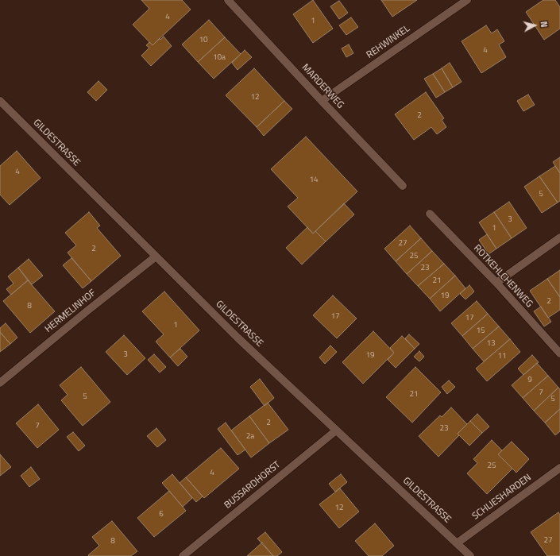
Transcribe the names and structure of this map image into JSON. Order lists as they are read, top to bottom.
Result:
{
  "streets": {
    "street": [
      "REHWINKEL",
      "MARDERWEG",
      "GILDESTRASSE",
      "ROTKEHLCHENWEG",
      "HERMELINHOF",
      "BUSSARDHORST",
      "SCHLIESHARDEN"
    ]
  },
  "crossings": [
    ["REHWINKEL", "MARDERWEG"],
    ["GILDESTRASSE", "HERMELINHOF"],
    ["GILDESTRASSE", "BUSSARDHORST"],
    ["GILDESTRASSE", "SCHLIESHARDEN"]
  ],
  "house_numbers": [
    "4",
    "1",
    "10",
    "4",
    "10a",
    "12",
    "2",
    "4",
    "14",
    "5",
    "3",
    "1",
    "27",
    "2",
    "25",
    "23",
    "21",
    "19",
    "2",
    "8",
    "17",
    "17",
    "1",
    "15",
    "13",
    "3",
    "19",
    "11",
    "9",
    "7",
    "21",
    "5",
    "5",
    "2",
    "7",
    "23",
    "2a",
    "25",
    "4",
    "12",
    "6",
    "27",
    "8"
  ],
  "north": "right"
}
